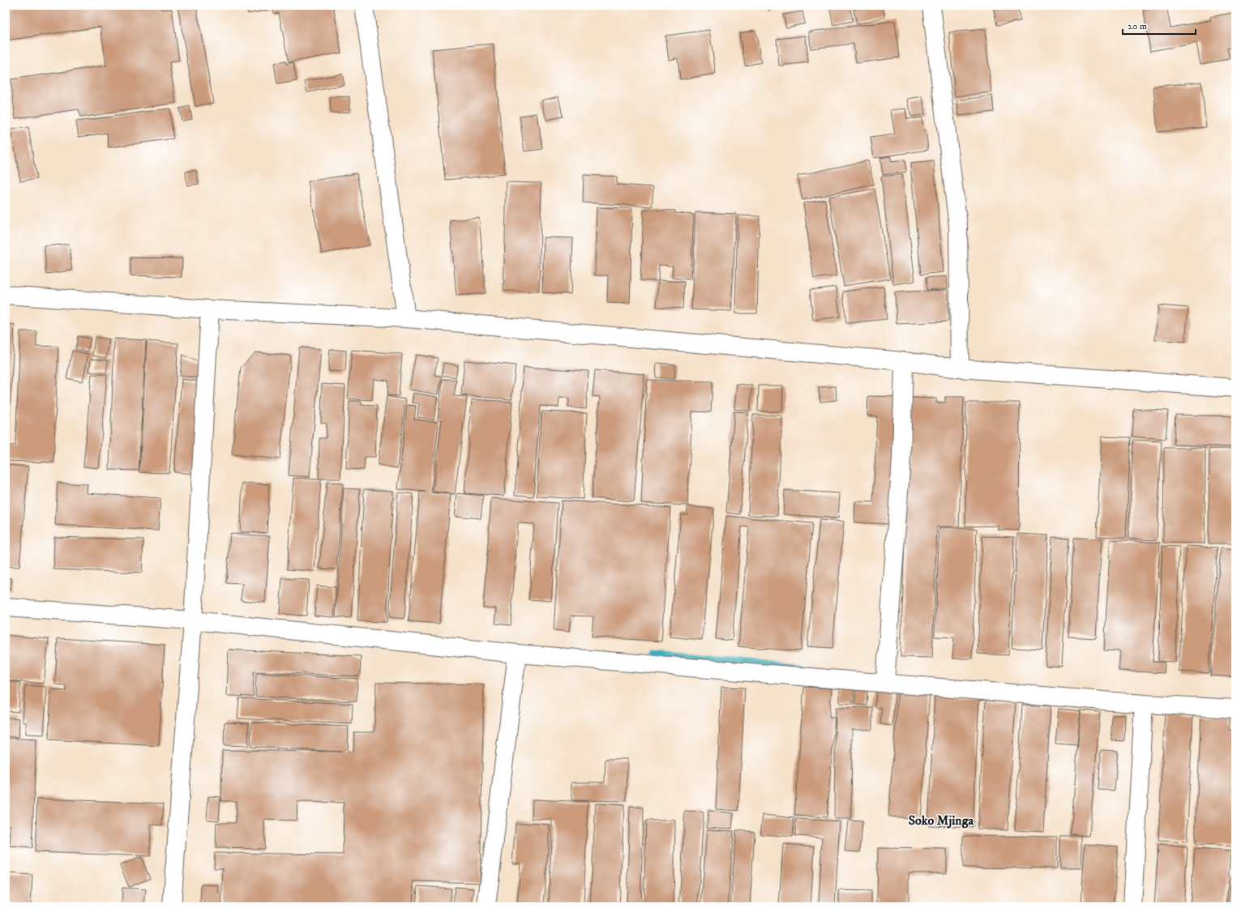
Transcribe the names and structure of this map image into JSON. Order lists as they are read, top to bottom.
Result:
{
  "districts": ["Soko Mjinga"],
  "scale_bar": "20 m"
}
